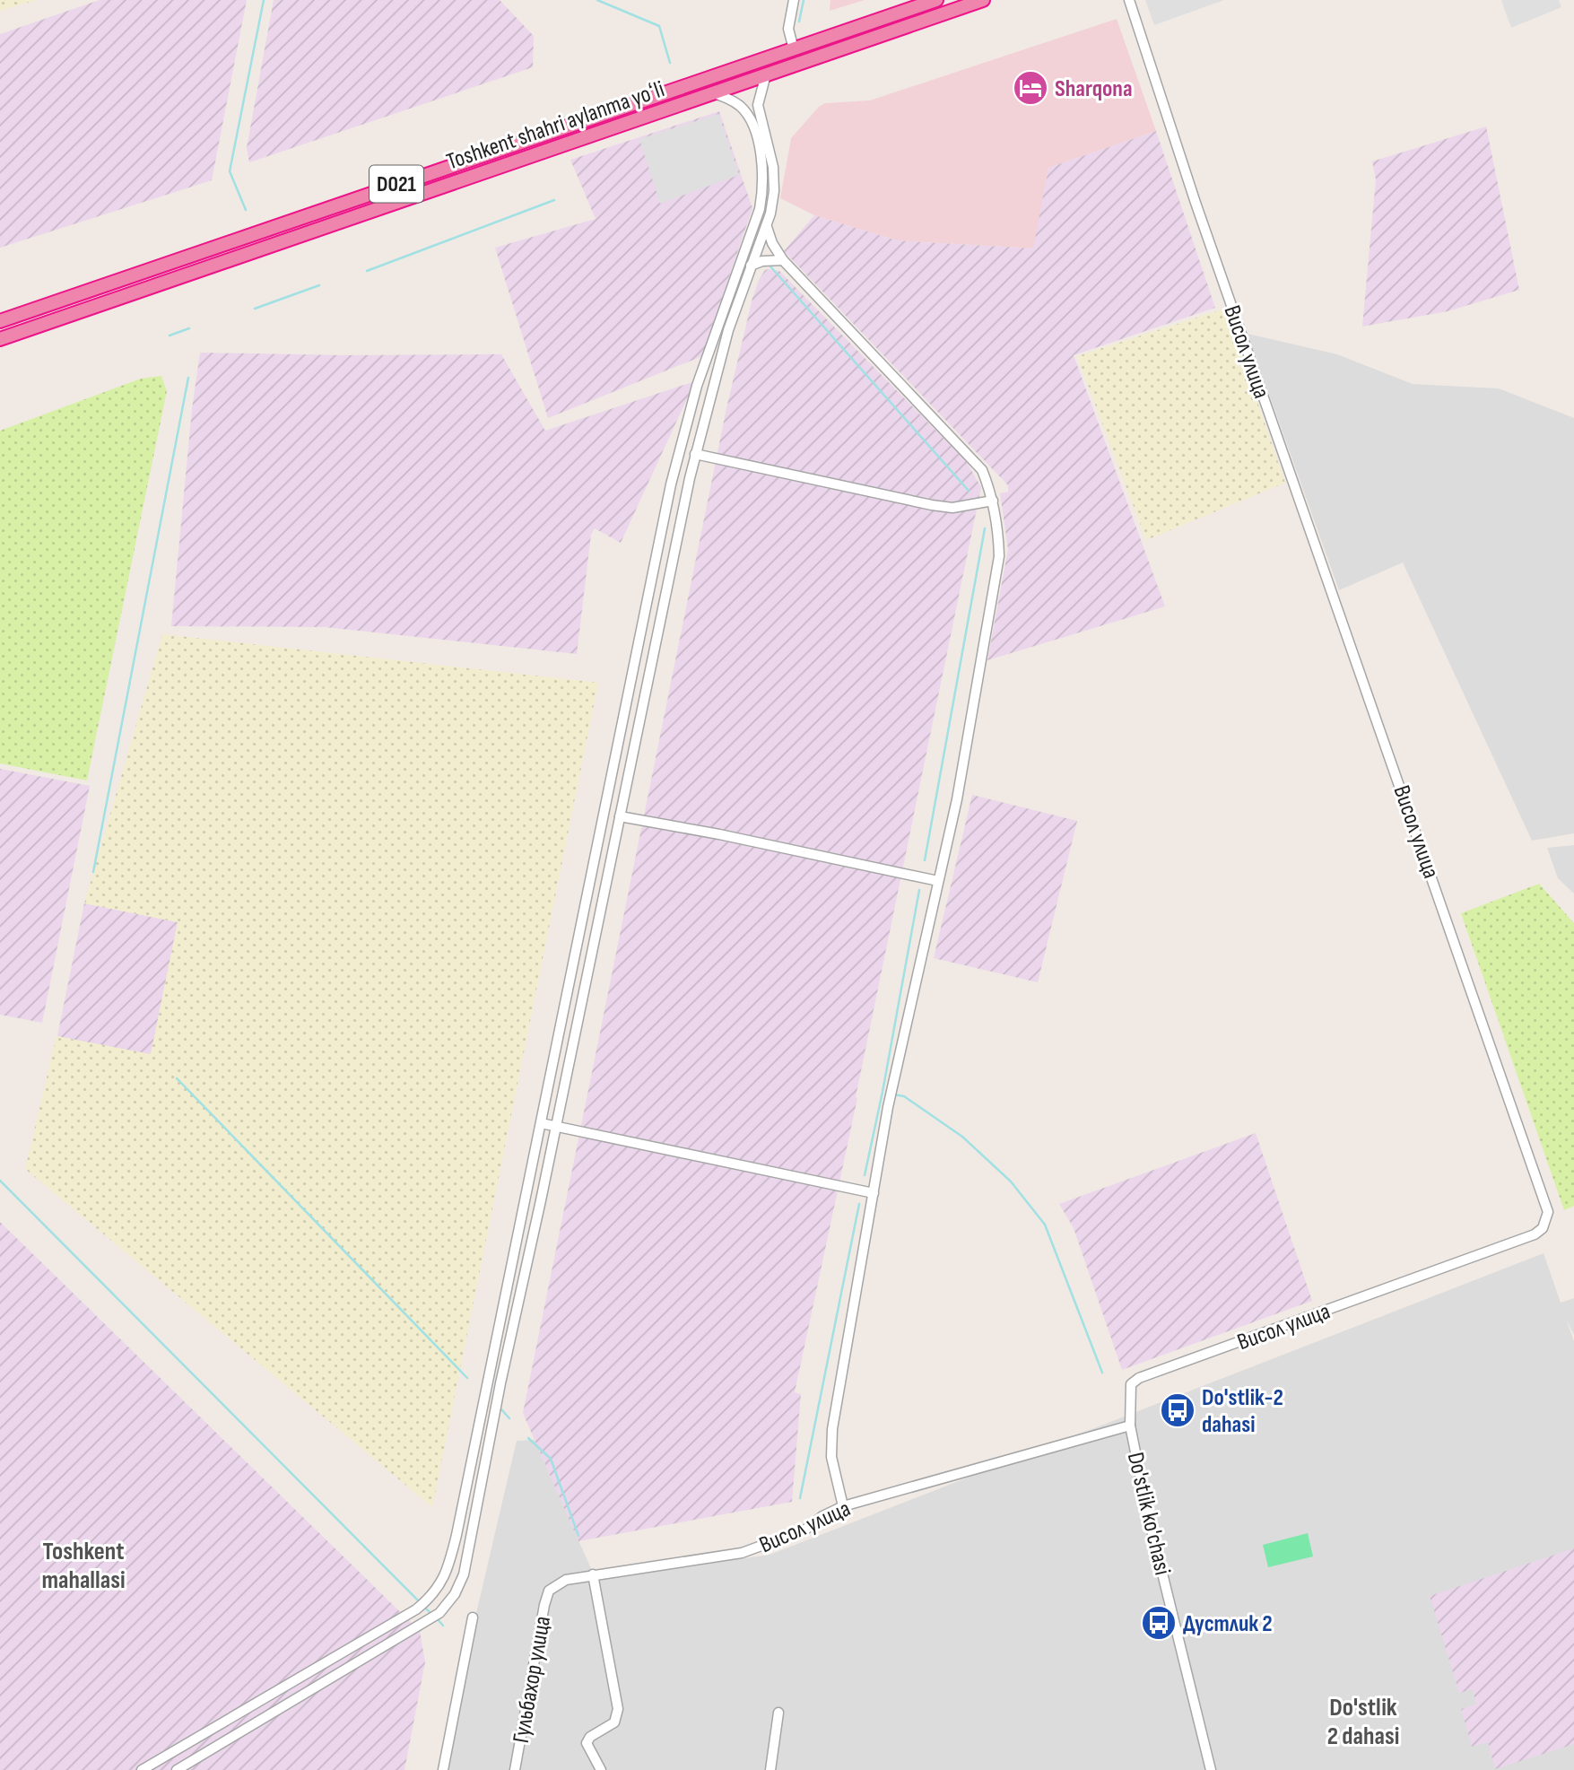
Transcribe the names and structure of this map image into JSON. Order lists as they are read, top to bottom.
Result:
{
  "streets": {
    "highway": ["Toshkent shahri aylanma yoʻli", "D021"],
    "street": ["Висол улица", "Do'stlik ko'chasi", "Гульбахор улица"]
  },
  "crossings": [
    ["Висол улица", "Do'stlik ko'chasi"],
    ["Висол улица", "Гульбахор улица"]
  ],
  "districts": ["Toshkent mahallasi", "Do'stlik 2 dahasi"],
  "places": {
    "hotel": ["Sharqona"],
    "bus stop": ["Do'stlik-2 dahasi", "Дустлик 2"]
  }
}
